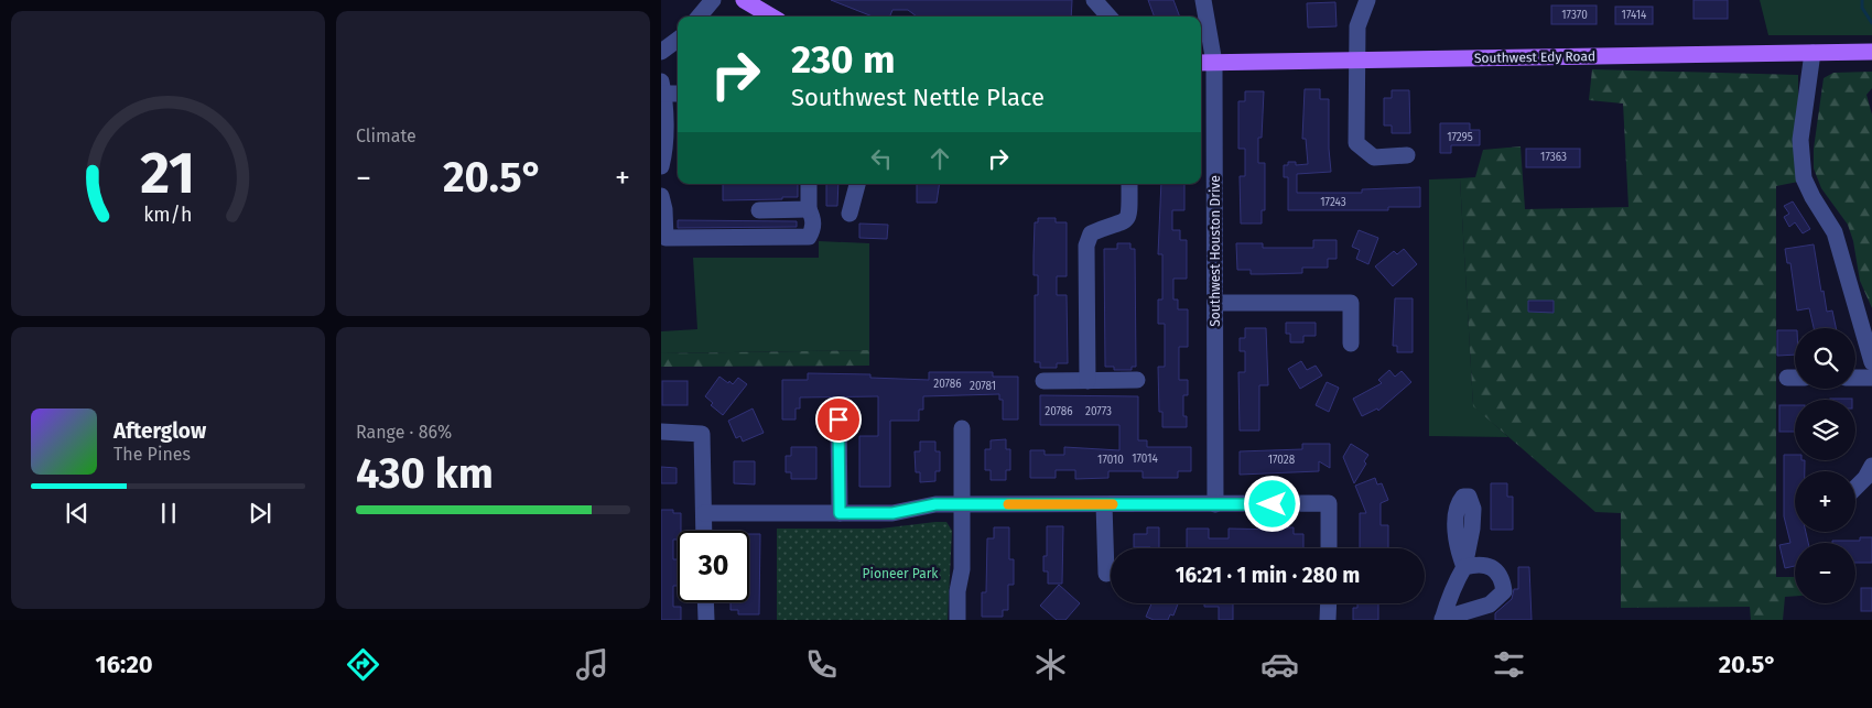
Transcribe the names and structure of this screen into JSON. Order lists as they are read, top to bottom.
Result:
{
  "streets": {
    "main road": ["Southwest Edy Road"],
    "street": ["Southwest Houston Drive"]
  },
  "crossings": [
    ["Southwest Edy Road", "Southwest Houston Drive"]
  ],
  "parks": ["Pioneer Park"],
  "house_numbers": [
    "17370",
    "17414",
    "17295",
    "17363",
    "17243",
    "20786",
    "20781",
    "20786",
    "20773",
    "17014",
    "17010",
    "17028"
  ],
  "page": {
    "tile": [
      "Climate",
      ["Range · 86%", "430 km"]
    ],
    "turn": ["230 m", "Southwest Nettle Place"],
    "heat": ["−", "20.5°", "+"],
    "map_buttons": ["+", "−"],
    "song": ["Afterglow", "The Pines"],
    "limit": "30",
    "trip": "16:21 · 1 min · 280 m",
    "tabs": ["16:20", "20.5°"],
    "gauge": ["21", "km/h"]
  }
}
